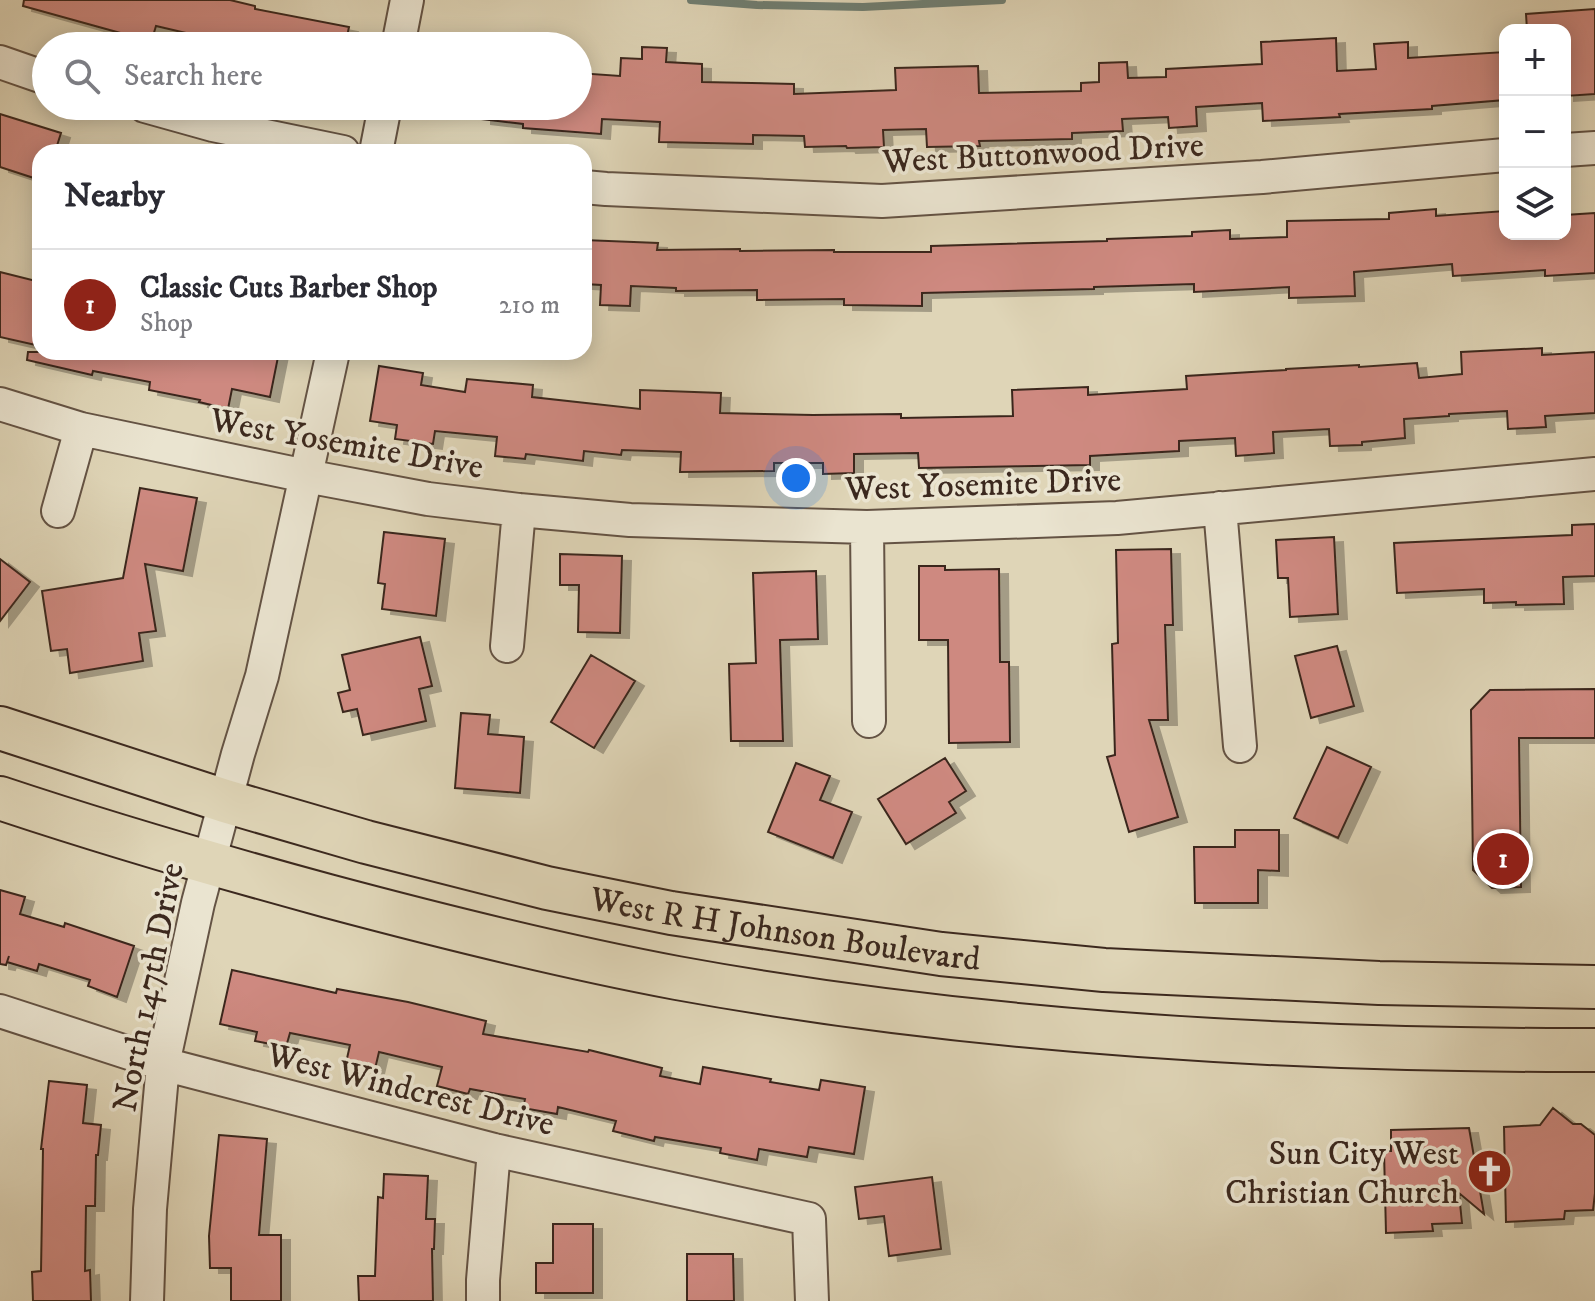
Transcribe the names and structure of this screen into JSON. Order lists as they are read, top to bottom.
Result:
{
  "streets": {
    "main road": ["West R H Johnson Boulevard"],
    "street": [
      "West Buttonwood Drive",
      "West Yosemite Drive",
      "North 147th Drive",
      "West Windcrest Drive"
    ]
  },
  "crossings": [
    ["West Yosemite Drive", "North 147th Drive"],
    ["West R H Johnson Boulevard", "North 147th Drive"],
    ["North 147th Drive", "West Windcrest Drive"]
  ],
  "places": {
    "church": ["Sun City West Christian Church"]
  },
  "page": {
    "map_buttons": ["+", "−"],
    "search": "Search here",
    "heading": "Nearby",
    "list": [
      {
        "mark": "1",
        "name": "Classic Cuts Barber Shop",
        "note": "Shop",
        "value": "210 m"
      }
    ],
    "pins": "1"
  }
}
